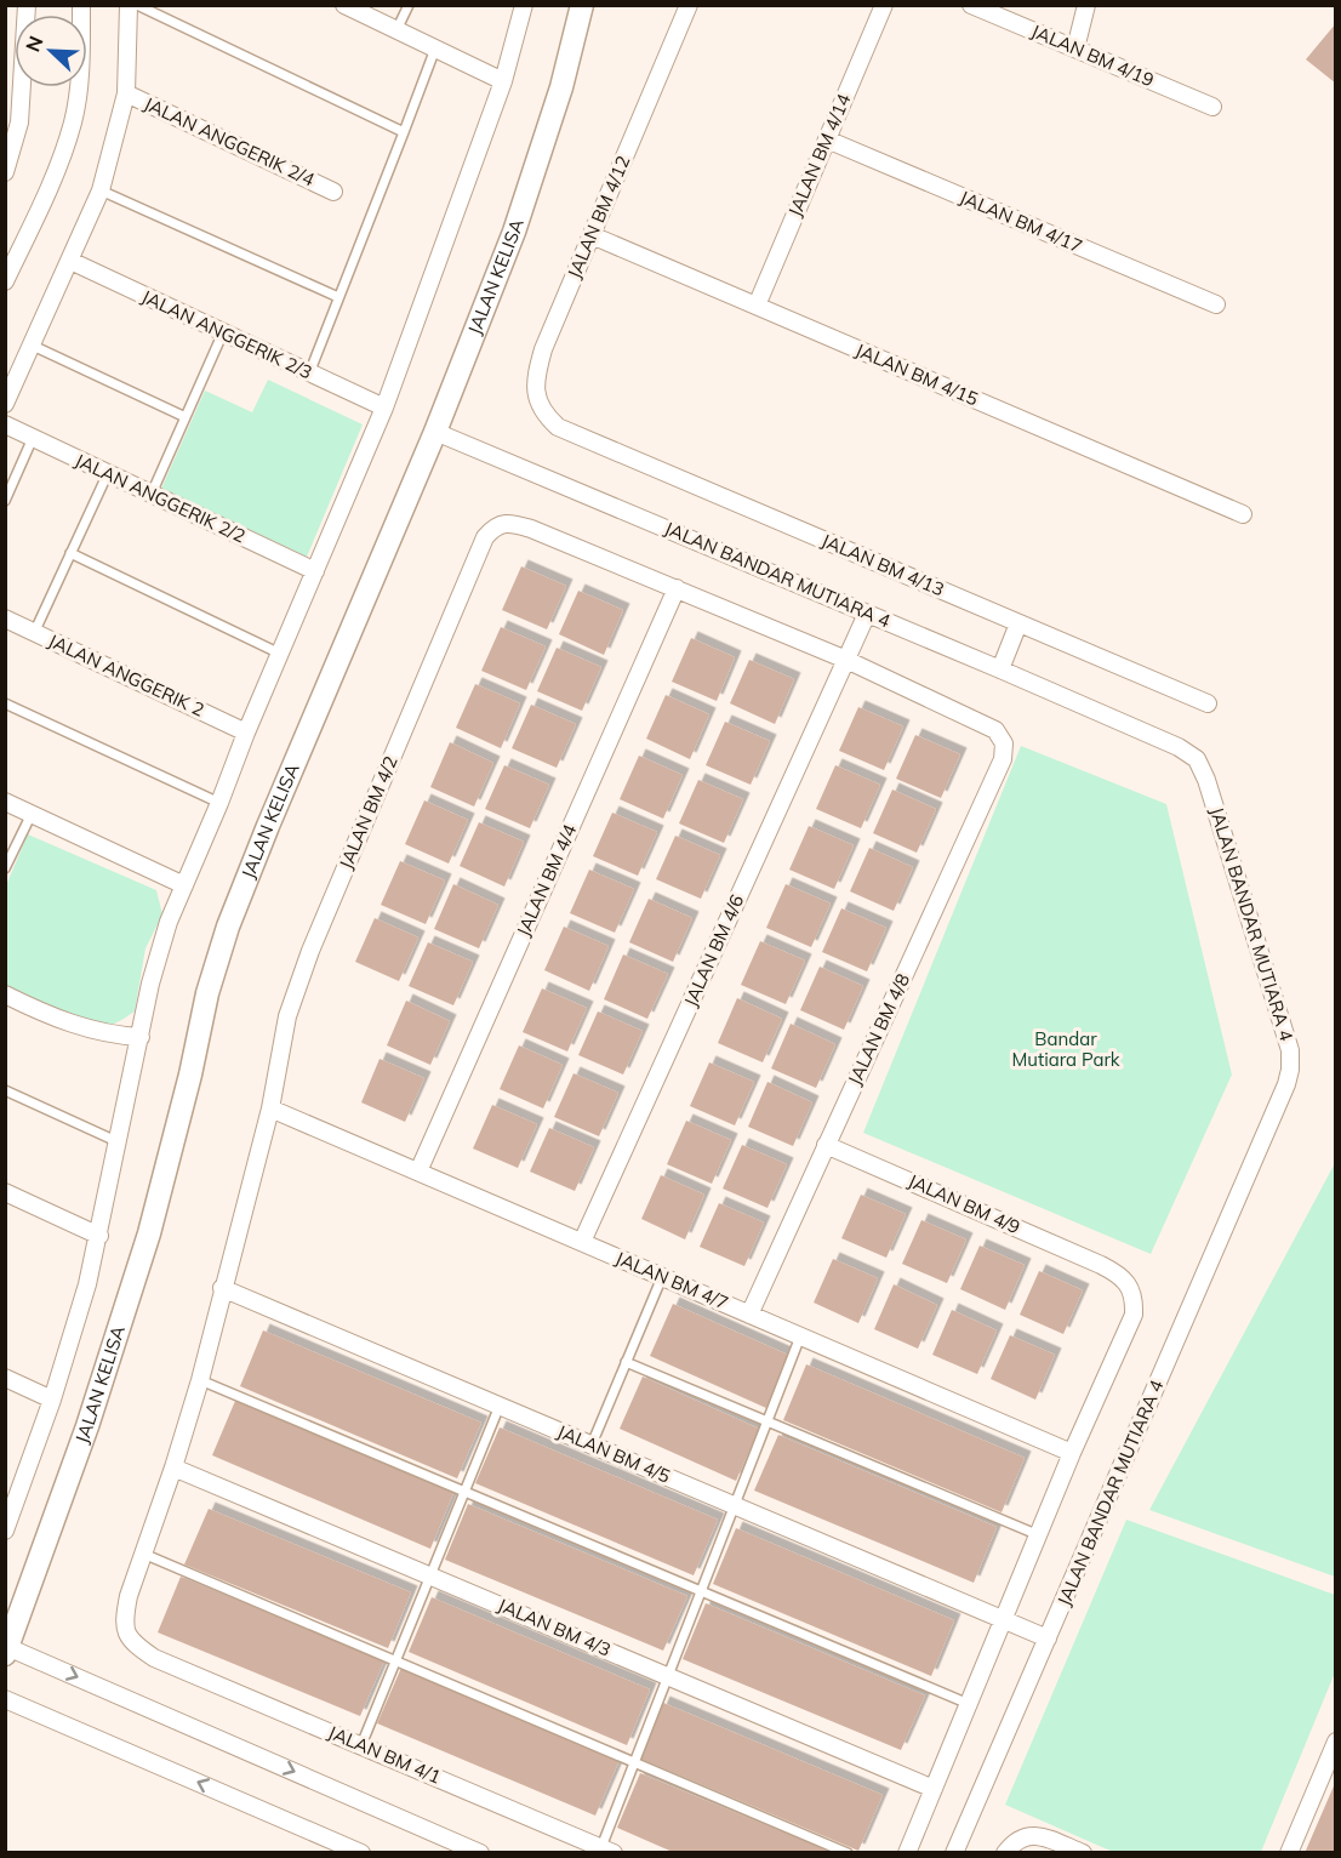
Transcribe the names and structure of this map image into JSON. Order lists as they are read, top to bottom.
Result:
{
  "streets": {
    "main road": ["JALAN KELISA"],
    "street": [
      "JALAN BM 4/19",
      "JALAN ANGGERIK 2/4",
      "JALAN BM 4/14",
      "JALAN BM 4/12",
      "JALAN BM 4/17",
      "JALAN ANGGERIK 2/3",
      "JALAN BM 4/15",
      "JALAN ANGGERIK 2/2",
      "JALAN BM 4/13",
      "JALAN BANDAR MUTIARA 4",
      "JALAN ANGGERIK 2",
      "JALAN BM 4/2",
      "JALAN BM 4/4",
      "JALAN BM 4/6",
      "JALAN BM 4/8",
      "JALAN BM 4/9",
      "JALAN BM 4/7",
      "JALAN BM 4/5",
      "JALAN BM 4/3",
      "JALAN BM 4/1"
    ]
  },
  "crossings": [
    ["JALAN BM 4/14", "JALAN BM 4/17"],
    ["JALAN BM 4/14", "JALAN BM 4/15"],
    ["JALAN BM 4/12", "JALAN BM 4/15"],
    ["JALAN BM 4/12", "JALAN BM 4/13"],
    ["JALAN KELISA", "JALAN BANDAR MUTIARA 4"],
    ["JALAN BANDAR MUTIARA 4", "JALAN BM 4/6"],
    ["JALAN BANDAR MUTIARA 4", "JALAN BM 4/5"],
    ["JALAN BM 4/2", "JALAN BM 4/4"],
    ["JALAN BM 4/2", "JALAN BM 4/7"],
    ["JALAN BM 4/2", "JALAN BM 4/5"],
    ["JALAN BM 4/2", "JALAN BM 4/3"],
    ["JALAN BM 4/2", "JALAN BM 4/1"],
    ["JALAN BM 4/4", "JALAN BM 4/7"],
    ["JALAN BM 4/6", "JALAN BM 4/8"],
    ["JALAN BM 4/6", "JALAN BM 4/7"],
    ["JALAN BM 4/8", "JALAN BM 4/9"],
    ["JALAN BM 4/8", "JALAN BM 4/7"],
    ["JALAN BM 4/9", "JALAN BM 4/7"],
    ["JALAN BM 4/9", "JALAN BM 4/5"],
    ["JALAN BM 4/9", "JALAN BM 4/3"]
  ],
  "parks": ["Bandar Mutiara Park"],
  "north": "top left"
}
